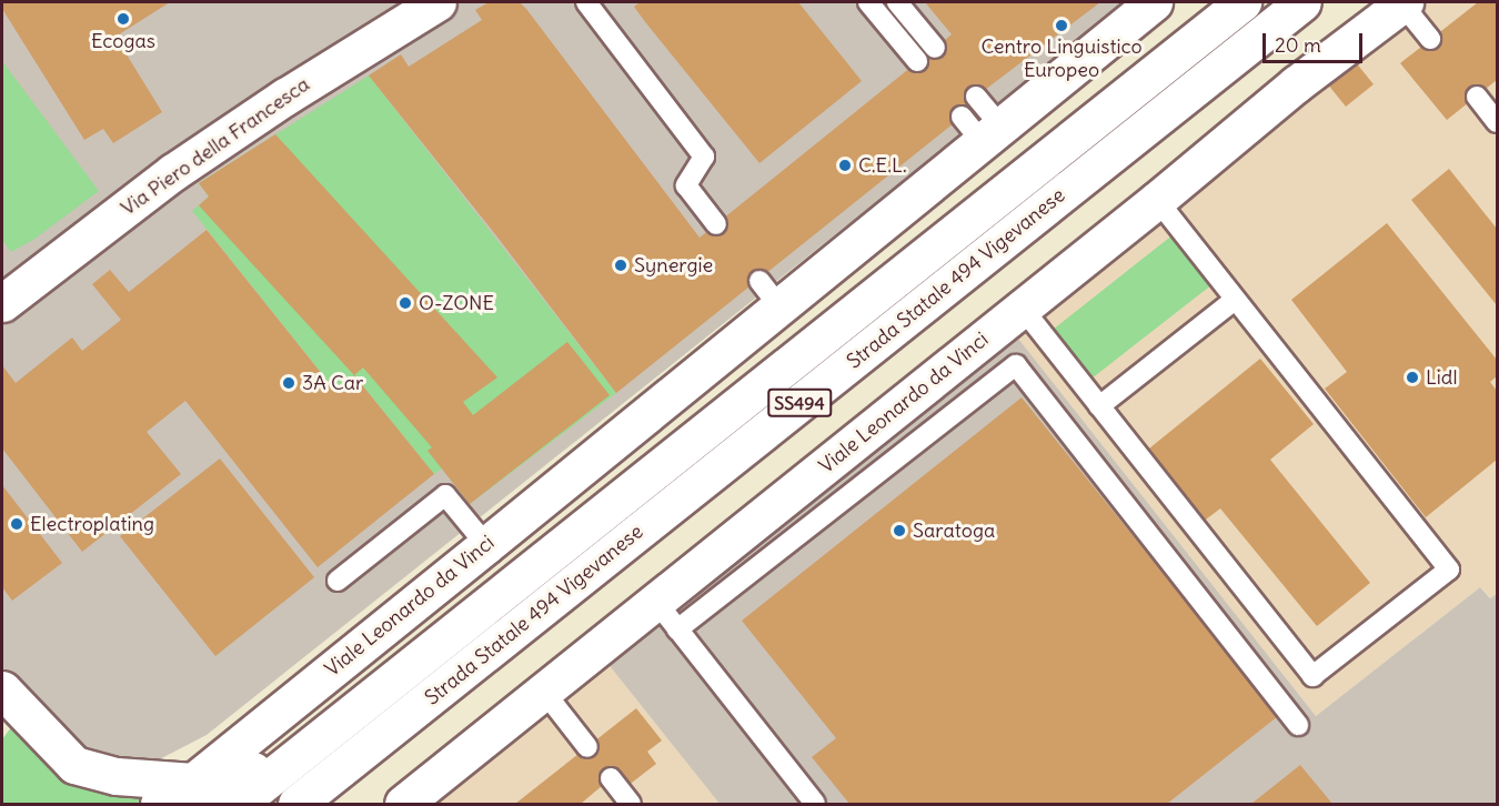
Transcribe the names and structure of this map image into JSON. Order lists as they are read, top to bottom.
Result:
{
  "streets": {
    "street": [
      "Via Piero della Francesca",
      "Strada Statale 494 Vigevanese",
      "SS494",
      "Viale Leonardo da Vinci"
    ]
  },
  "places": [
    "Ecogas",
    "Centro Linguistico Europeo",
    "C.E.L.",
    "Synergie",
    "O-ZONE",
    "Lidl",
    "3A Car",
    "Electroplating",
    "Saratoga"
  ],
  "scale_bar": "20 m"
}
